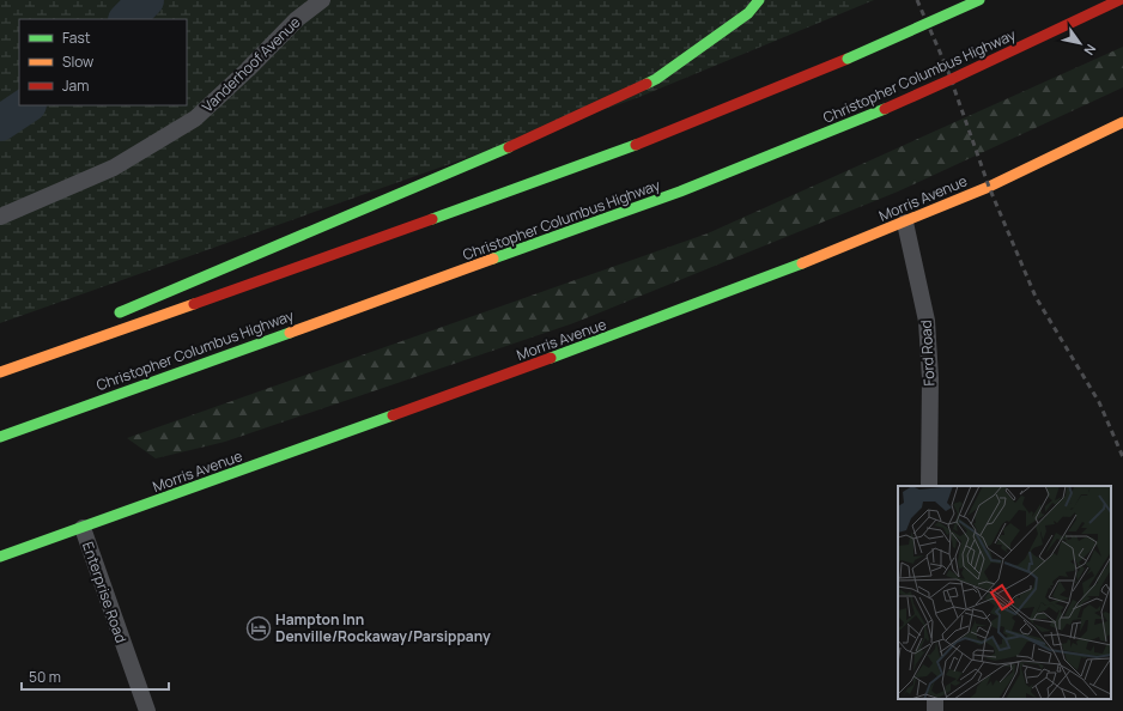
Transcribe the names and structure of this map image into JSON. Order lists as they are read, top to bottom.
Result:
{
  "streets": {
    "main road": ["Christopher Columbus Highway", "Morris Avenue"],
    "street": ["Vanderhoof Avenue", "Ford Road", "Enterprise Road"]
  },
  "crossings": [
    ["Morris Avenue", "Ford Road"],
    ["Morris Avenue", "Enterprise Road"]
  ],
  "places": {
    "hotel": ["Hampton Inn Denville/Rockaway/Parsippany"]
  },
  "legend": ["Fast", "Slow", "Jam"],
  "scale_bar": "50 m",
  "north": "bottom right"
}
